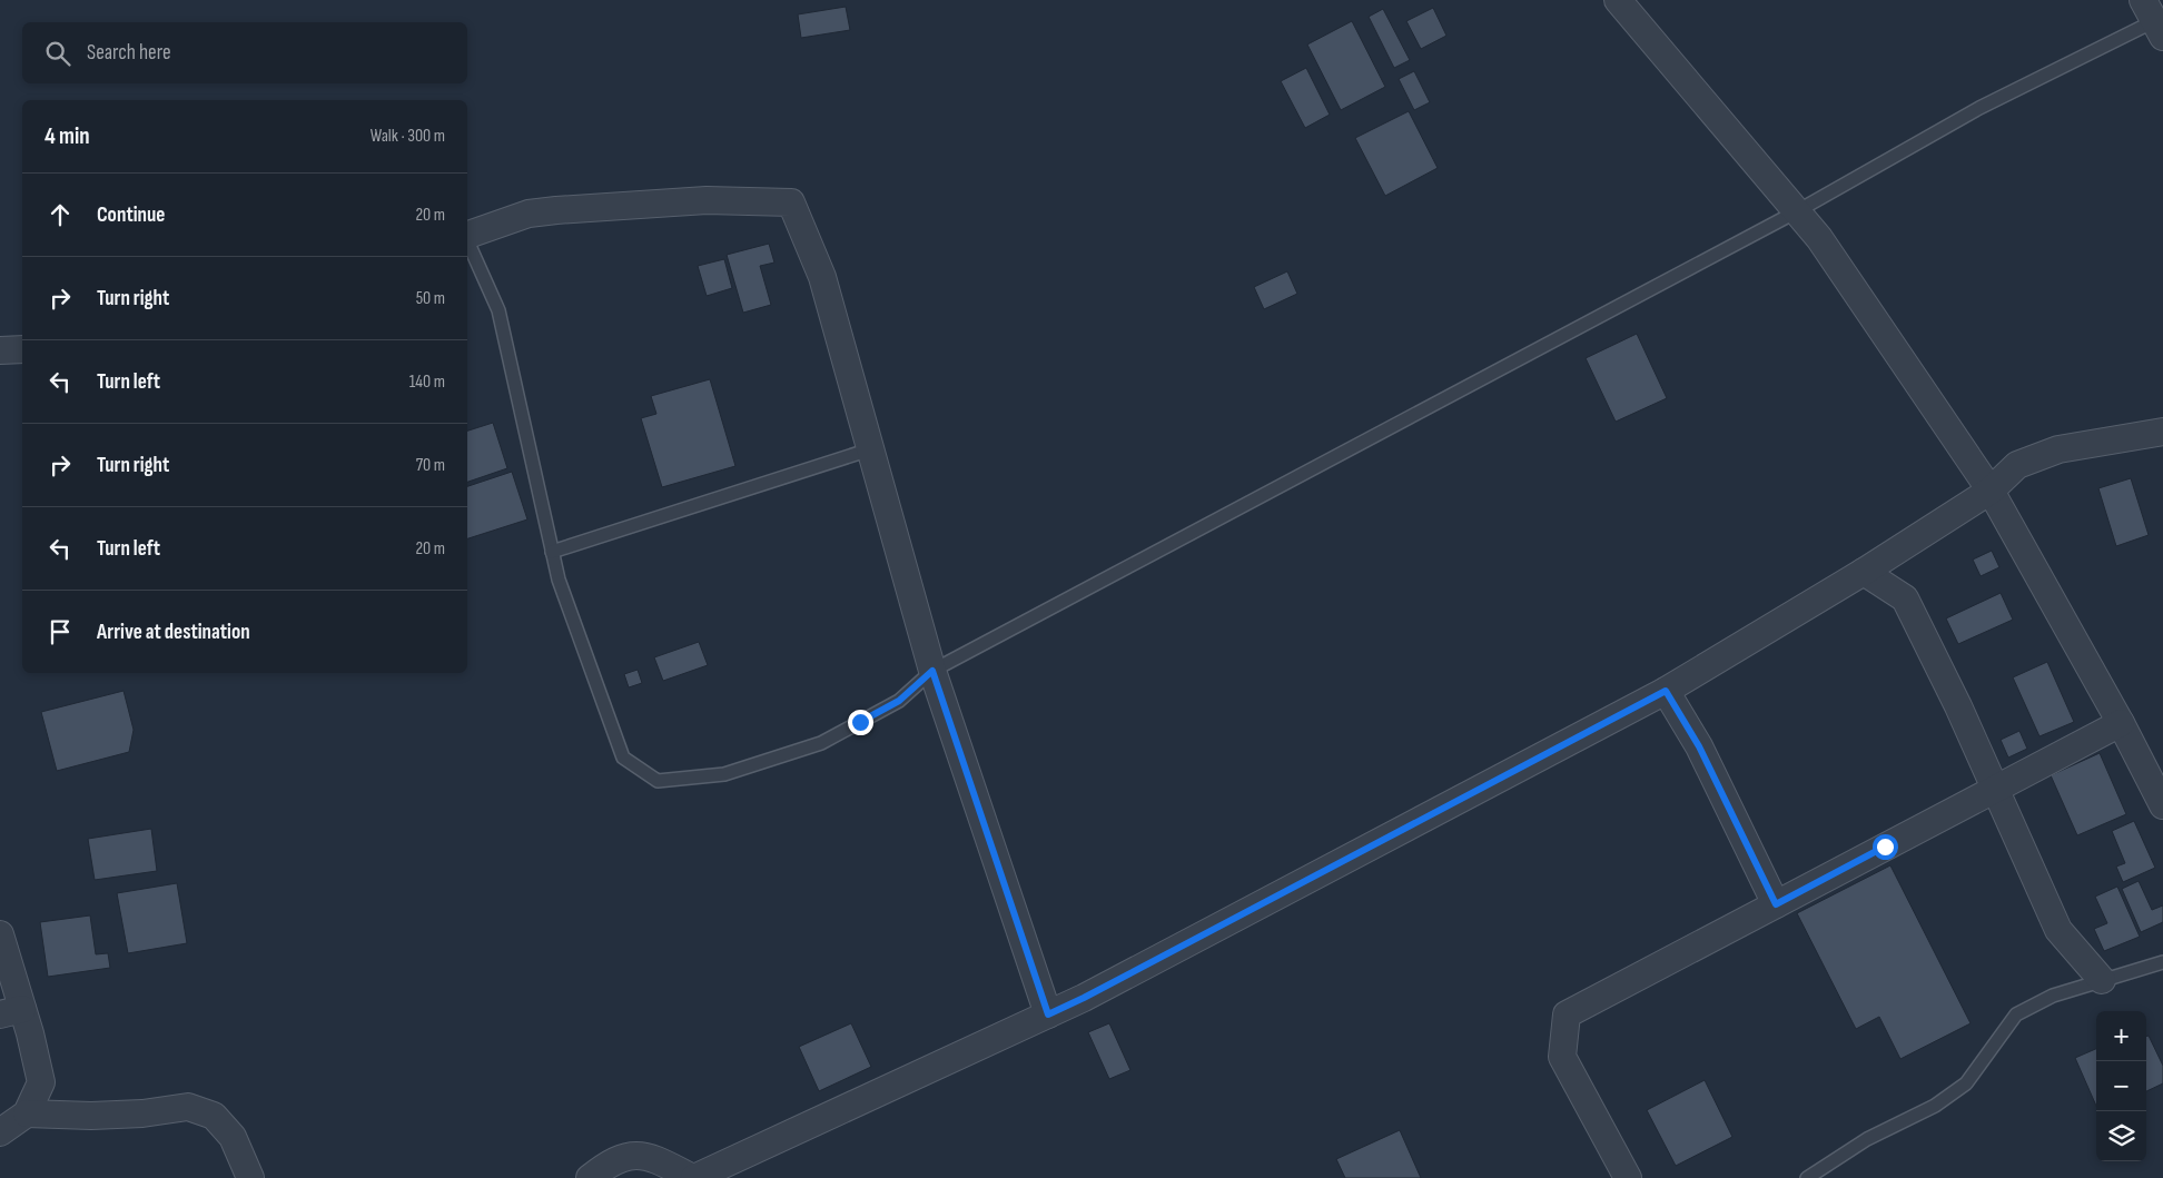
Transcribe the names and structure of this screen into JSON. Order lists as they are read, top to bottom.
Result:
{
  "page": {
    "search": "Search here",
    "heading": ["4 min", "Walk · 300 m"],
    "list": [
      ["Continue", "20 m"],
      ["Turn right", "50 m"],
      ["Turn left", "140 m"],
      ["Turn right", "70 m"],
      ["Turn left", "20 m"],
      "Arrive at destination"
    ],
    "map_buttons": ["+", "−"]
  }
}
